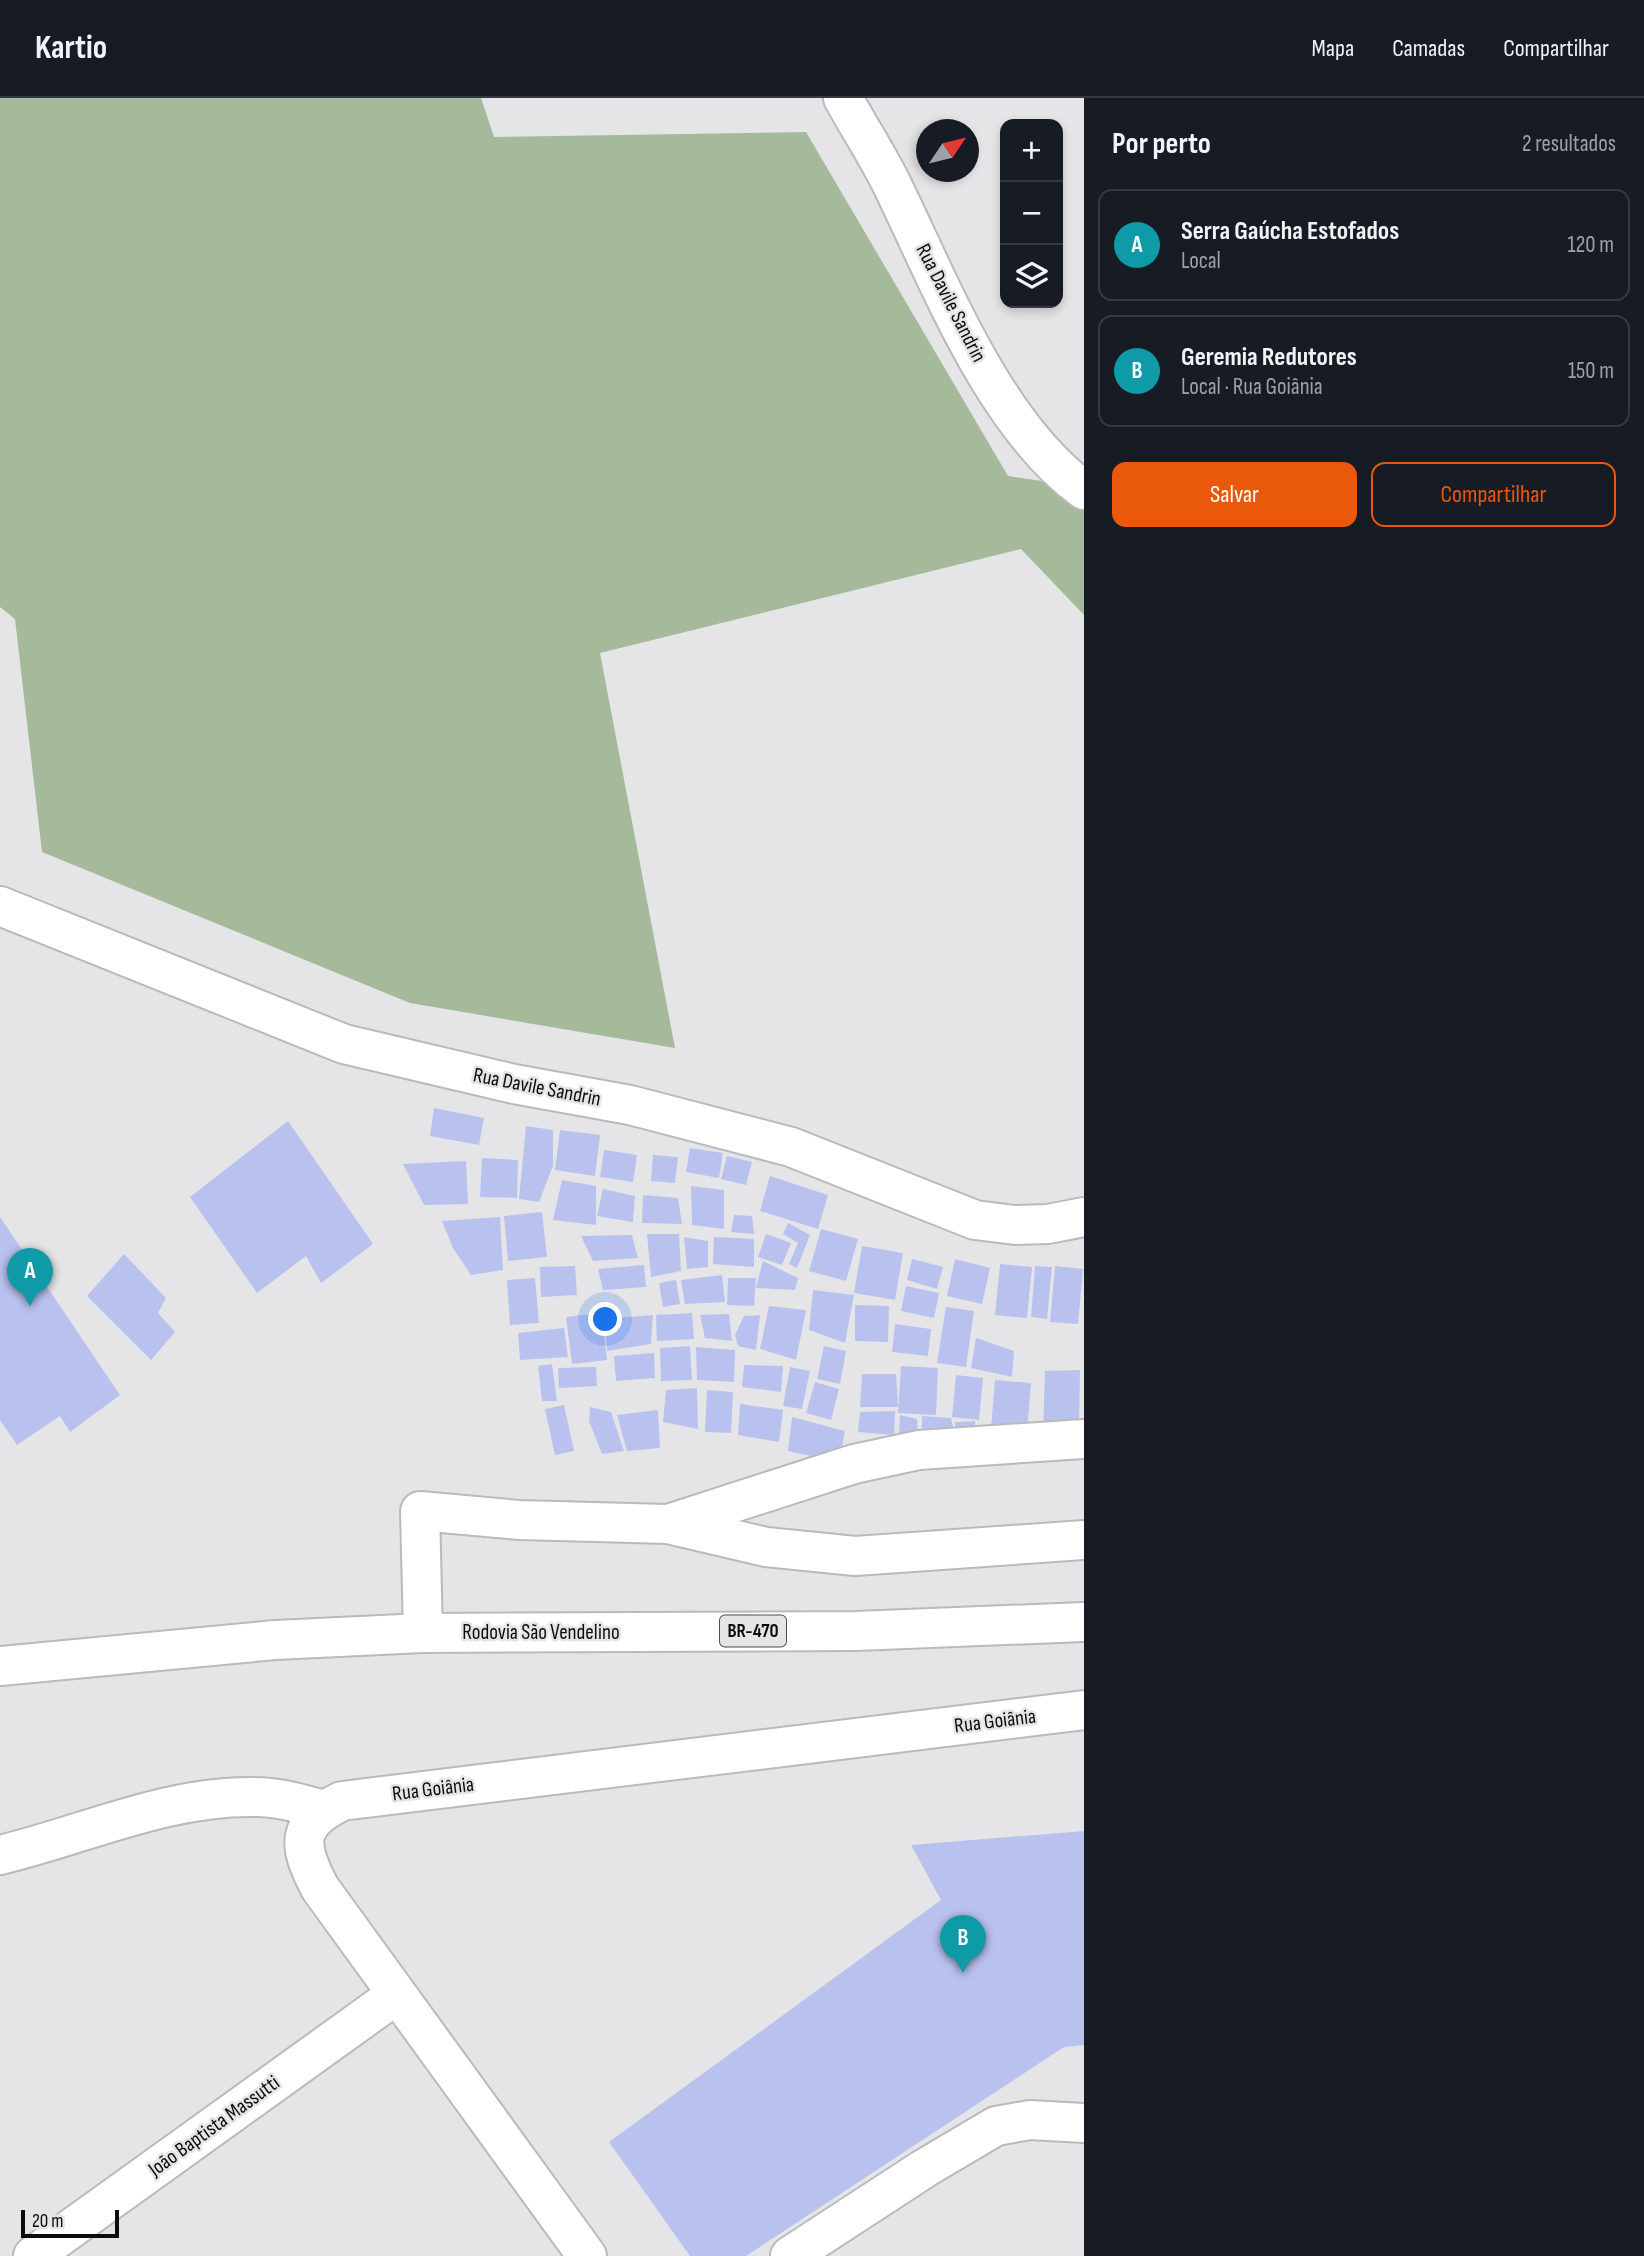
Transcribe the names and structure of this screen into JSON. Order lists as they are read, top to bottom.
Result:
{
  "streets": {
    "main road": [
      "Rua Davile Sandrin",
      "BR-470",
      "Rodovia São Vendelino",
      "Rua Goiânia",
      "João Baptista Massutti"
    ]
  },
  "scale_bar": "20 m",
  "north": "top right",
  "page": {
    "header": "Kartio",
    "nav": ["Mapa", "Camadas", "Compartilhar"],
    "heading": ["Por perto", "2 resultados"],
    "map_buttons": ["+", "−"],
    "list": [
      {
        "mark": "A",
        "name": "Serra Gaúcha Estofados",
        "note": "Local",
        "value": "120 m"
      },
      {
        "mark": "B",
        "name": "Geremia Redutores",
        "note": "Local · Rua Goiânia",
        "value": "150 m"
      }
    ],
    "buttons": ["Salvar", "Compartilhar"],
    "pins": ["A", "B"],
    "scale": "20 m"
  }
}
